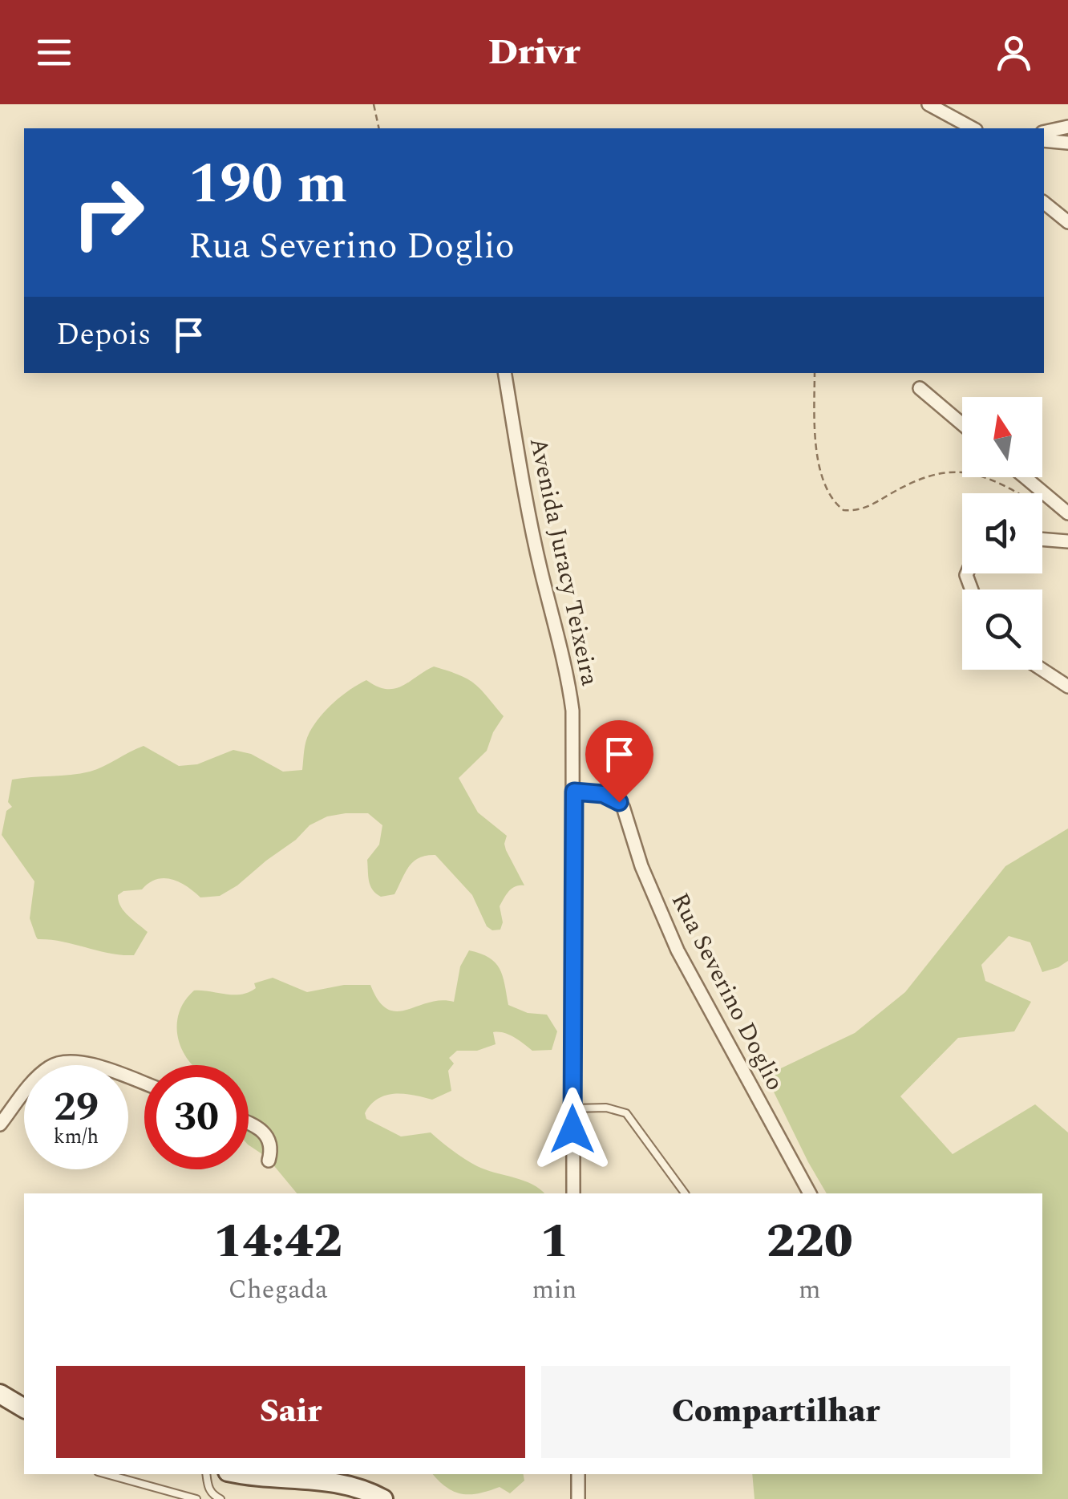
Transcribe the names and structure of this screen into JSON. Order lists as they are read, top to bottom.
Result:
{
  "streets": {
    "street": ["Avenida Juracy Teixeira", "Rua Severino Doglio"]
  },
  "crossings": [
    ["Avenida Juracy Teixeira", "Rua Severino Doglio"]
  ],
  "north": "top",
  "page": {
    "header": "Drivr",
    "turn": ["190 m", "Rua Severino Doglio"],
    "then": "Depois",
    "speed": "29 km/h",
    "limit": "30",
    "eta": [
      "14:42",
      "Chegada",
      "1",
      "min",
      "220",
      "m"
    ],
    "buttons": ["Sair", "Compartilhar"]
  }
}
